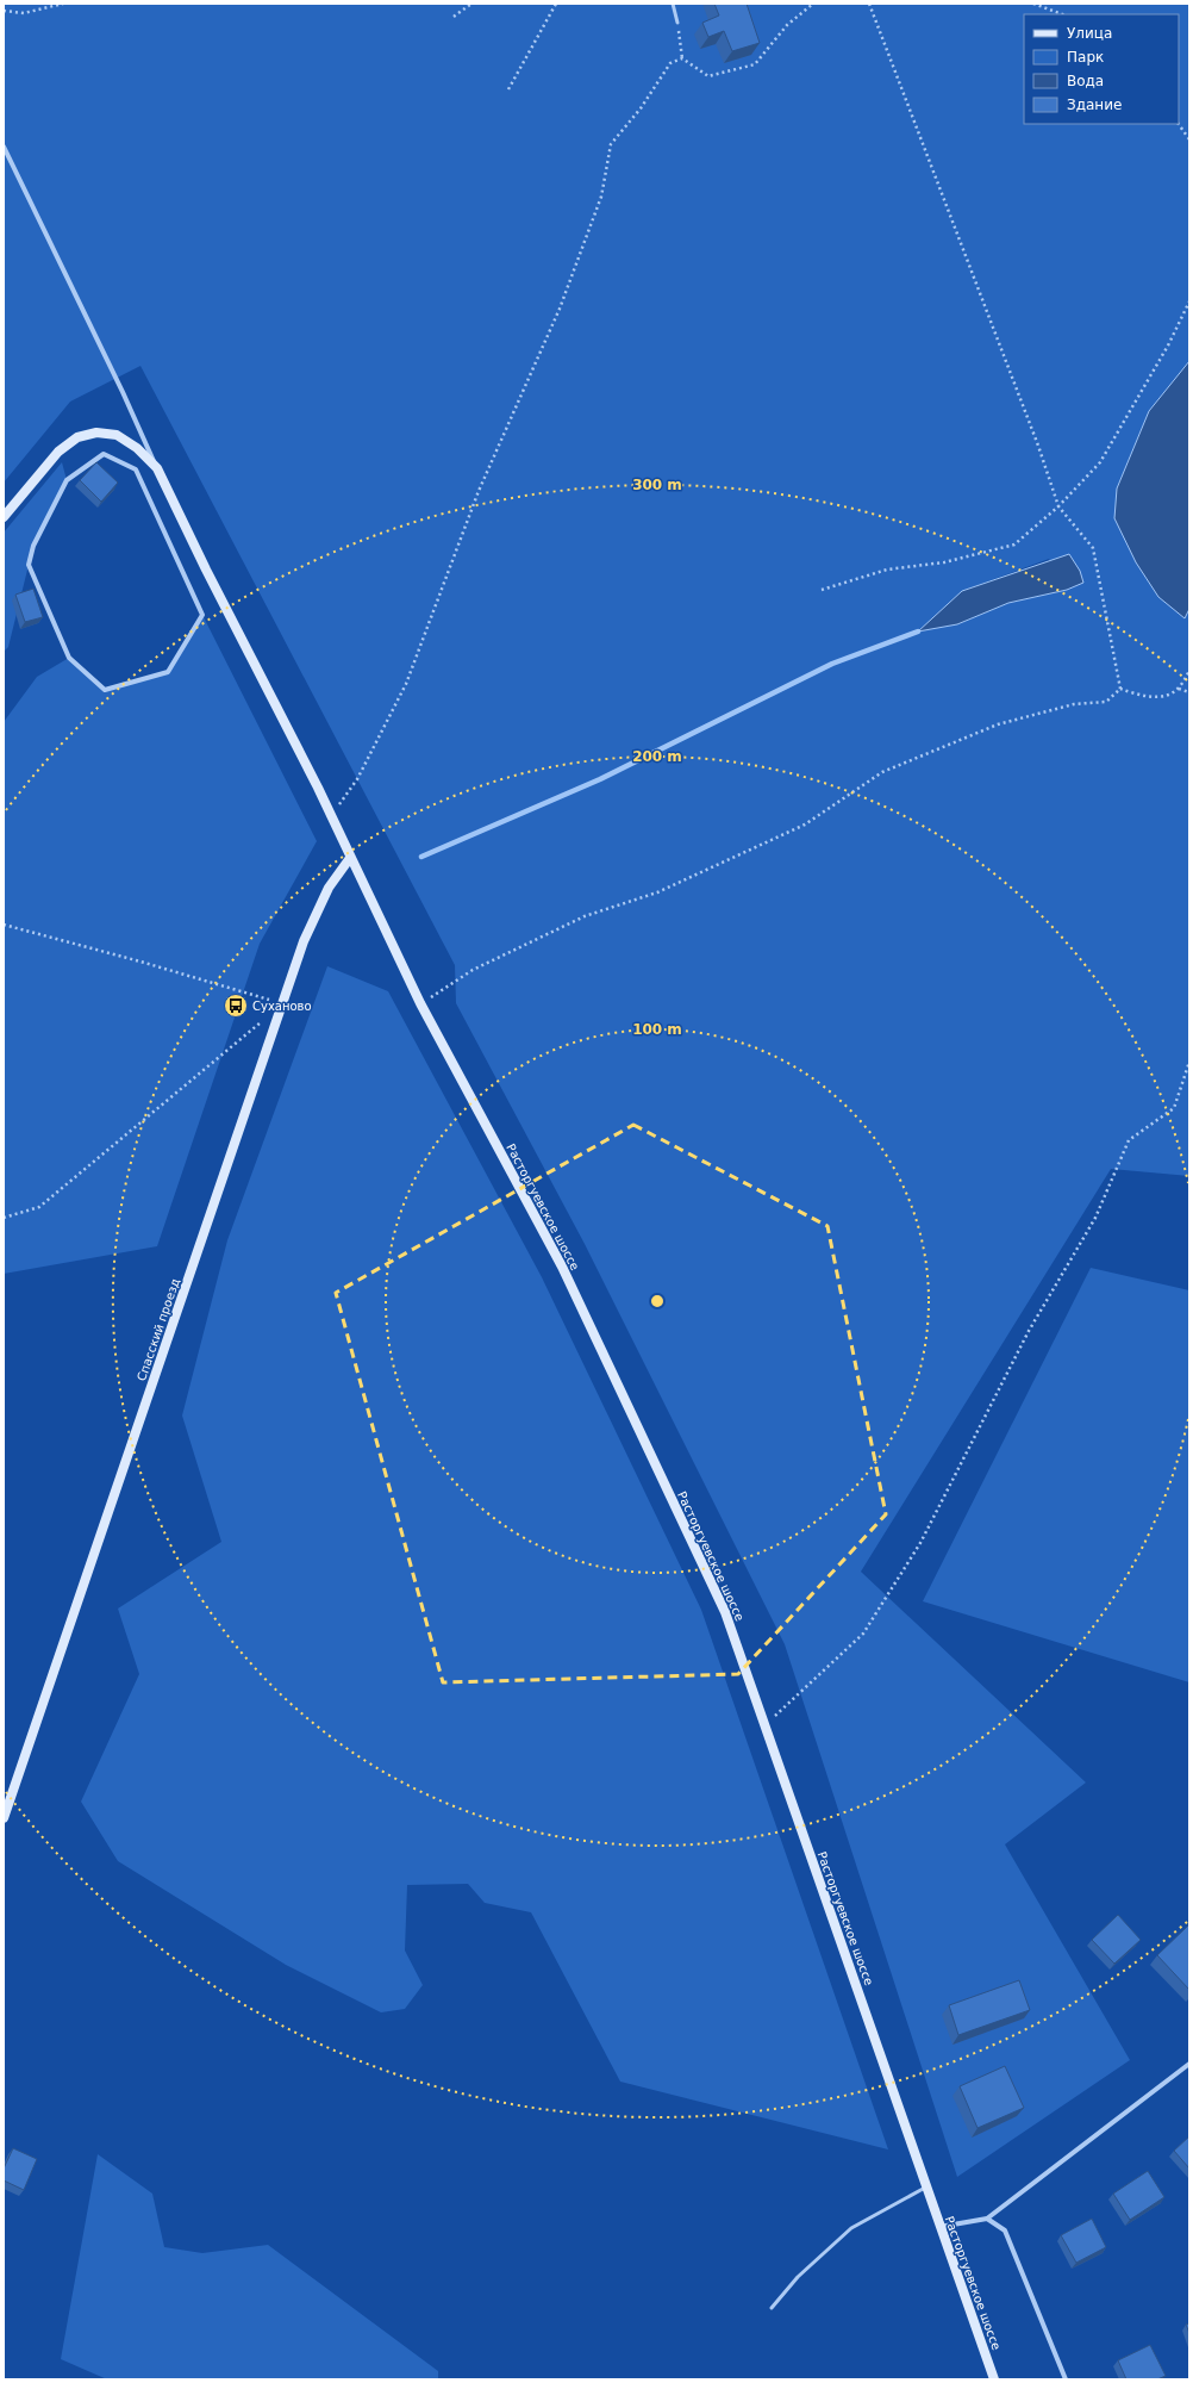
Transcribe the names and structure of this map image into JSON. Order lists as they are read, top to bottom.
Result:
{
  "streets": {
    "main road": ["Расторгуевское шоссе", "Спасский проезд"]
  },
  "crossings": [
    ["Расторгуевское шоссе", "Спасский проезд"]
  ],
  "places": {
    "bus stop": ["Суханово"]
  },
  "legend": [
    "Улица",
    "Парк",
    "Вода",
    "Здание"
  ],
  "rings": ["300 m", "200 m", "100 m"]
}
